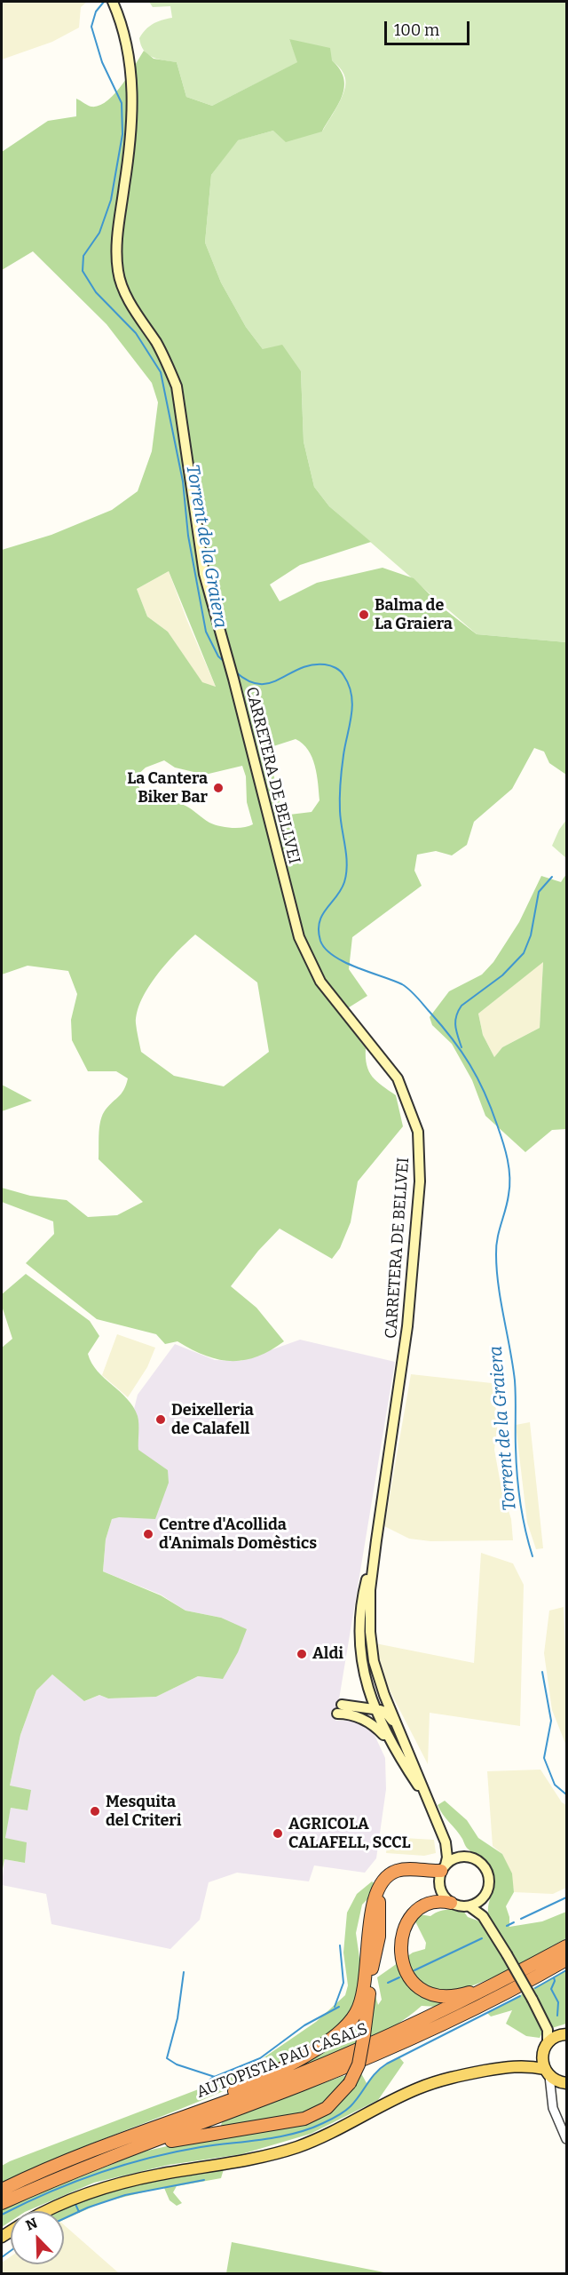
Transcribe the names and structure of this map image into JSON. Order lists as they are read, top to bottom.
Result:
{
  "streets": {
    "highway": ["AUTOPISTA PAU CASALS"],
    "main road": ["CARRETERA DE BELLVEI"]
  },
  "water": ["Torrent de la Graiera"],
  "places": [
    "Balma de La Graiera",
    "La Cantera Biker Bar",
    "Deixelleria de Calafell",
    "Centre d'Acollida d'Animals Domèstics",
    "Aldi",
    "Mesquita del Criteri",
    "AGRICOLA CALAFELL, SCCL"
  ],
  "scale_bar": "100 m",
  "north": "top left"
}
